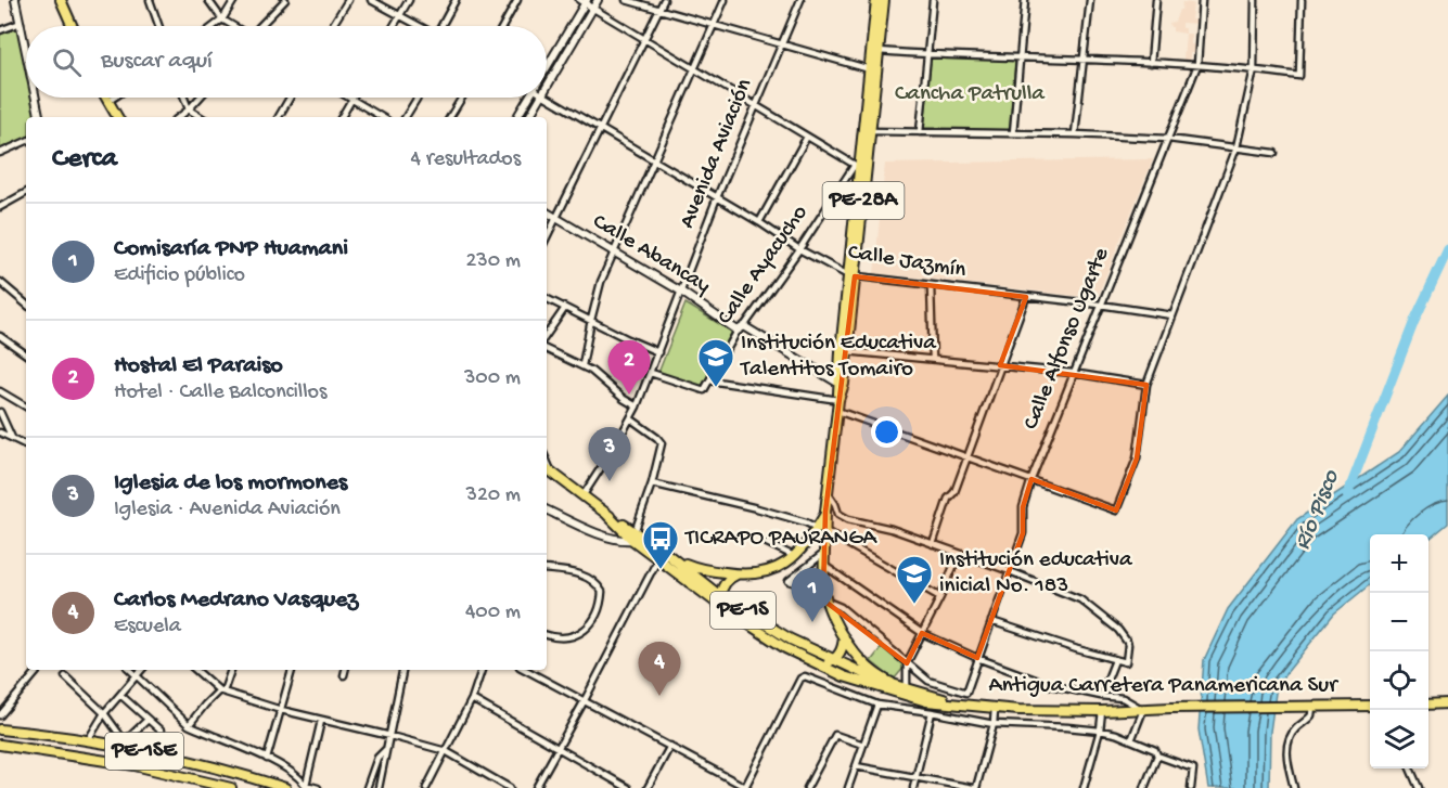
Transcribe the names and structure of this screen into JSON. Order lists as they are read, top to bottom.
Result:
{
  "streets": {
    "highway": [
      "PE-28A",
      "PE-1S",
      "Antigua Carretera Panamericana Sur",
      "PE-1SE"
    ],
    "street": [
      "Avenida Aviación",
      "Calle Abancay",
      "Calle Jazmín",
      "Calle Ayacucho",
      "Calle Alfonso Ugarte"
    ]
  },
  "crossings": [
    ["Avenida Aviación", "Calle Abancay"],
    ["Avenida Aviación", "Calle Jazmín"],
    ["Avenida Aviación", "Calle Ayacucho"],
    ["Avenida Aviación", "Antigua Carretera Panamericana Sur"],
    ["PE-28A", "Calle Abancay"],
    ["PE-28A", "Calle Jazmín"],
    ["PE-28A", "Calle Ayacucho"],
    ["PE-28A", "Antigua Carretera Panamericana Sur"],
    ["Calle Abancay", "Calle Ayacucho"],
    ["Calle Jazmín", "Calle Ayacucho"],
    ["Calle Jazmín", "Calle Alfonso Ugarte"]
  ],
  "water": ["Río Pisco"],
  "parks": ["Cancha Patrulla"],
  "places": {
    "school or university": ["Institución Educativa Talentitos Tomairo", "Institución educativa inicial No. 183"],
    "bus stop": ["TICRAPO PAURANGA"]
  },
  "page": {
    "search": "Buscar aquí",
    "heading": ["Cerca", "4 resultados"],
    "list": [
      {
        "mark": "1",
        "name": "Comisaría PNP Huamani",
        "note": "Edificio público",
        "value": "230 m"
      },
      {
        "mark": "2",
        "name": "Hostal El Paraiso",
        "note": "Hotel · Calle Balconcillos",
        "value": "300 m"
      },
      {
        "mark": "3",
        "name": "Iglesia de los mormones",
        "note": "Iglesia · Avenida Aviación",
        "value": "320 m"
      },
      {
        "mark": "4",
        "name": "Carlos Medrano Vasquez",
        "note": "Escuela",
        "value": "400 m"
      }
    ],
    "pins": [
      "2",
      "3",
      "1",
      "4"
    ],
    "map_buttons": ["+", "−"]
  }
}
